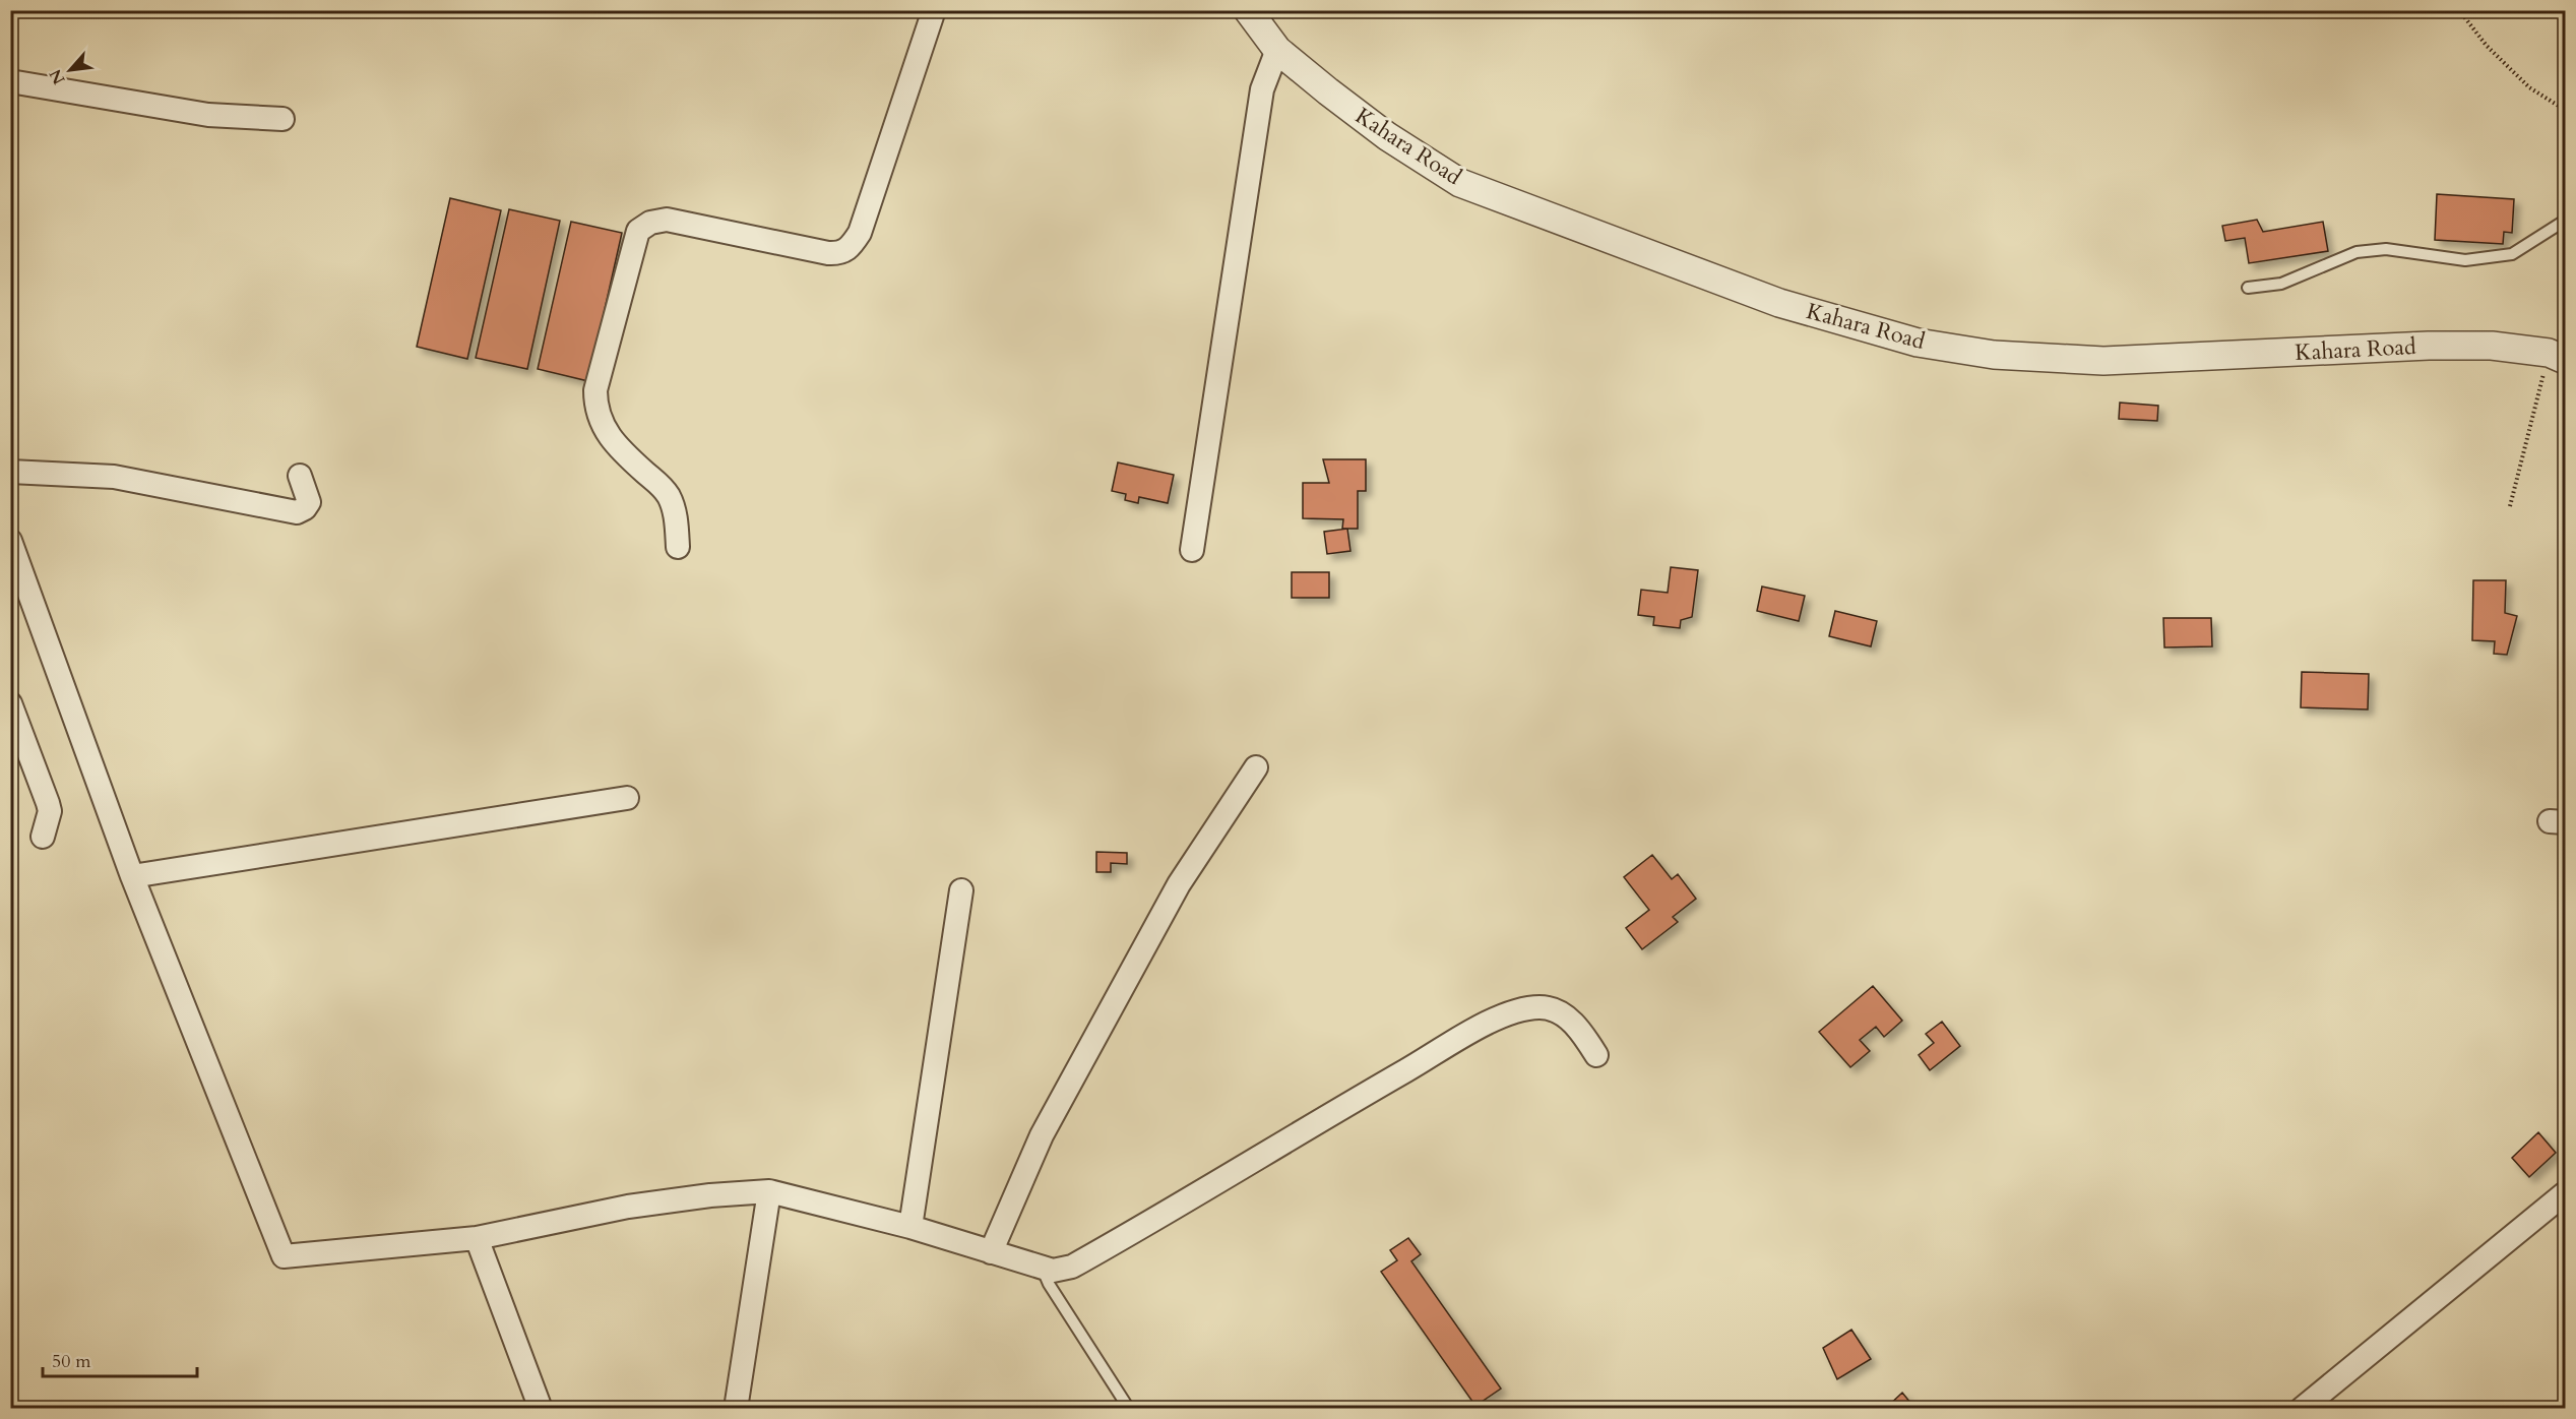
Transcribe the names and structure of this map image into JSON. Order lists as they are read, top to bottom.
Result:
{
  "streets": {
    "street": ["Kahara Road"]
  },
  "scale_bar": "50 m",
  "north": "bottom left"
}
